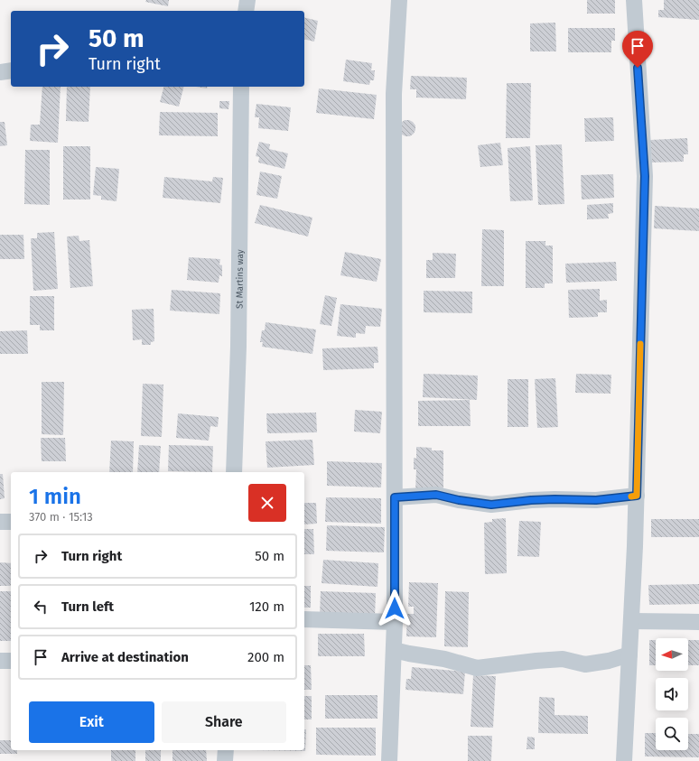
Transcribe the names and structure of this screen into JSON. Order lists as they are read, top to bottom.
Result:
{
  "streets": {
    "street": ["St Martins way"]
  },
  "north": "left",
  "page": {
    "turn": ["50 m", "Turn right"],
    "heading": ["1 min", "370 m · 15:13"],
    "list": [
      {
        "name": "Turn right",
        "value": "50 m"
      },
      {
        "name": "Turn left",
        "value": "120 m"
      },
      {
        "name": "Arrive at destination",
        "value": "200 m"
      }
    ],
    "buttons": ["Exit", "Share"]
  }
}
